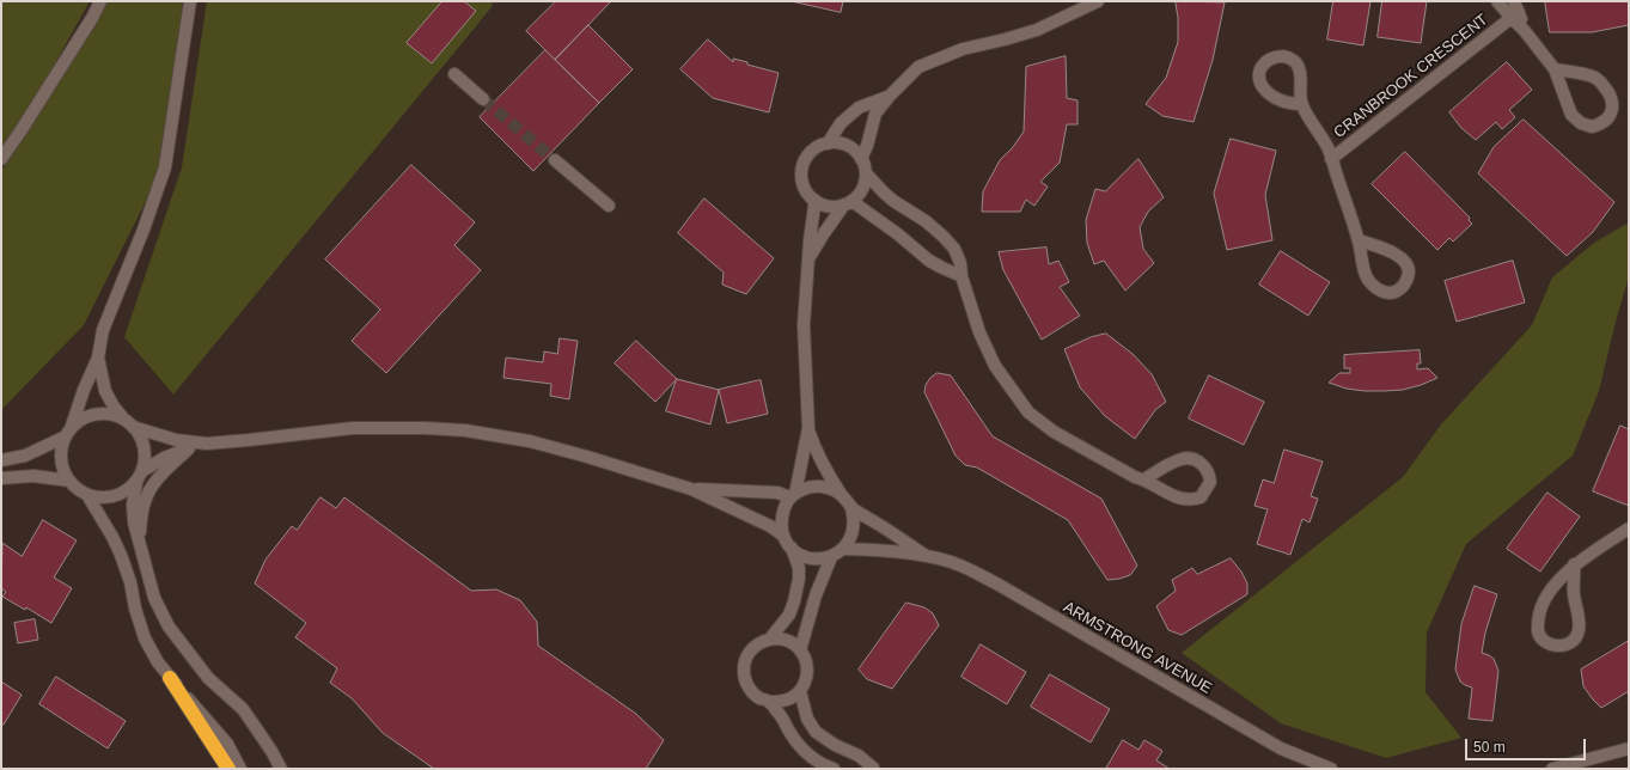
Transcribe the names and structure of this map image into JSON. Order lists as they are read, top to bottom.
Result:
{
  "streets": {
    "street": ["CRANBROOK CRESCENT", "ARMSTRONG AVENUE"]
  },
  "scale_bar": "50 m"
}
